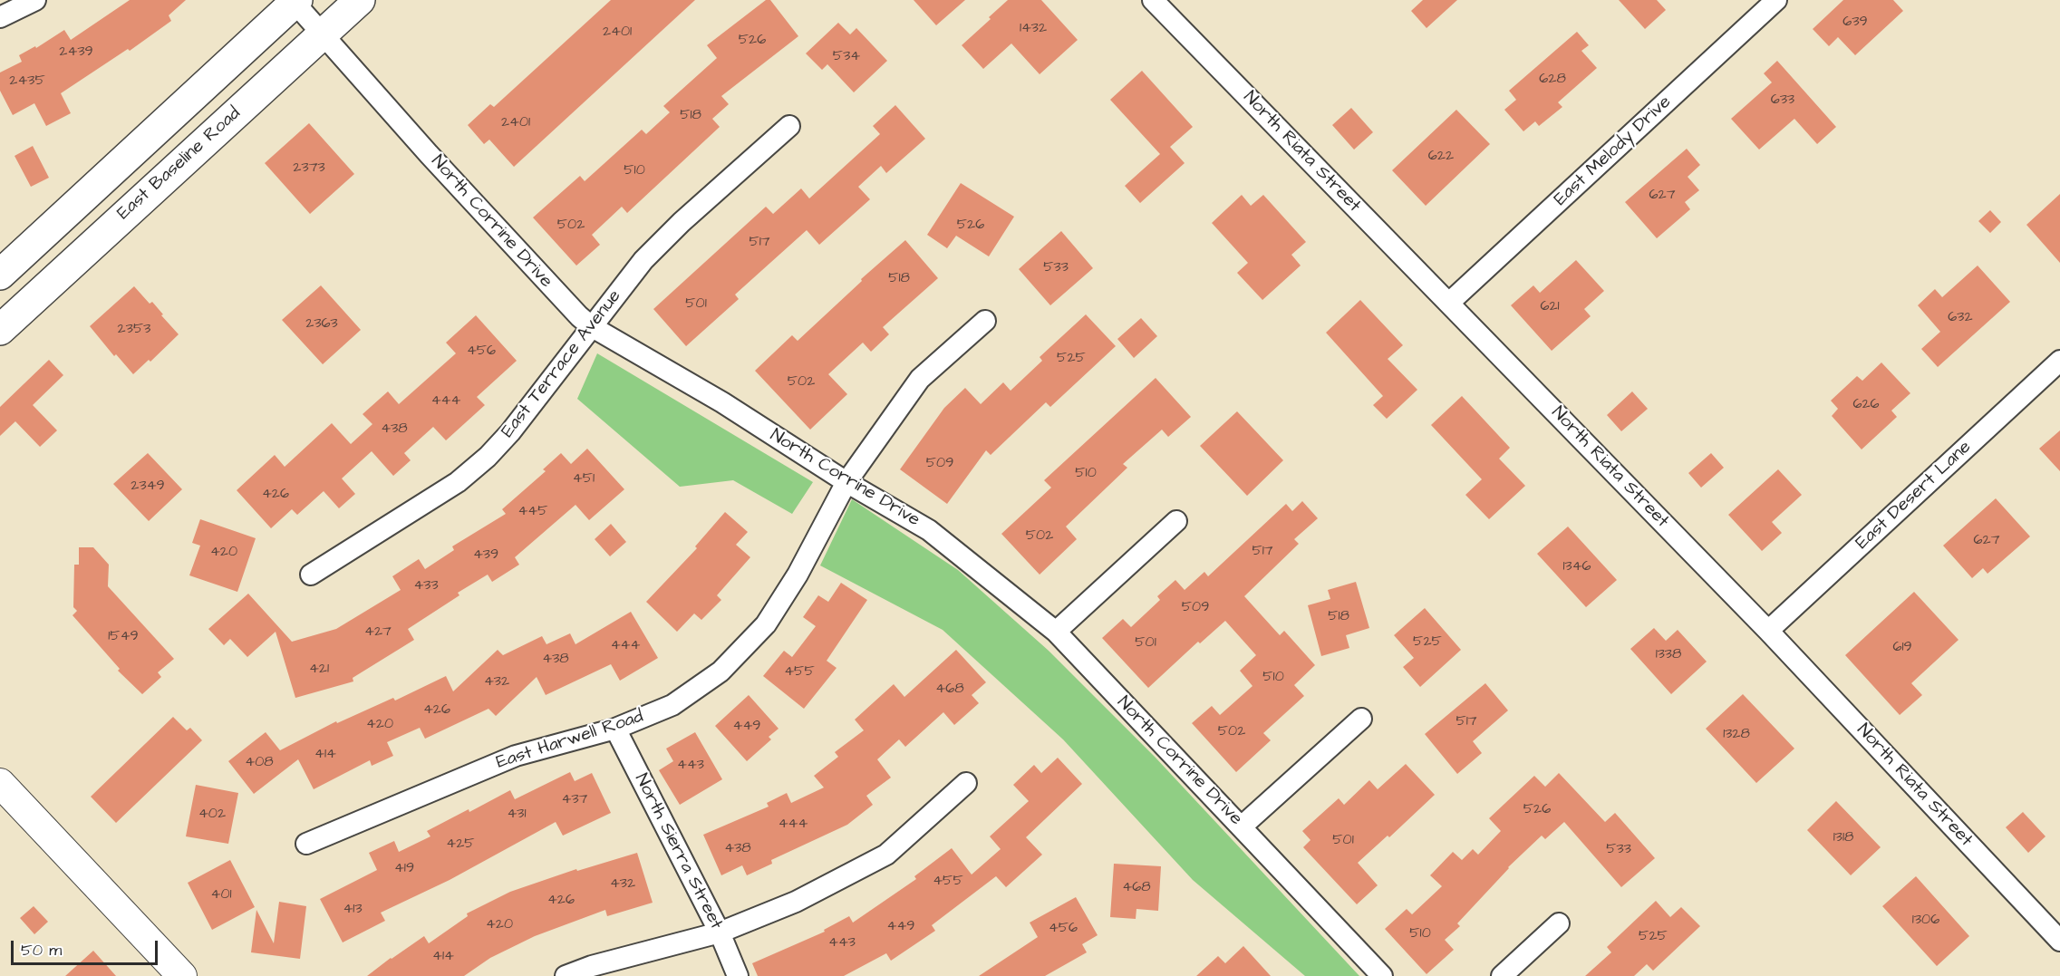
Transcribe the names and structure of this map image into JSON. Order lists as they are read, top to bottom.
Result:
{
  "streets": {
    "main road": ["East Baseline Road"],
    "street": [
      "East Melody Drive",
      "North Riata Street",
      "North Corrine Drive",
      "East Terrace Avenue",
      "East Desert Lane",
      "East Harwell Road",
      "North Sierra Street"
    ]
  },
  "crossings": [
    ["East Melody Drive", "North Riata Street"],
    ["North Riata Street", "East Desert Lane"],
    ["East Baseline Road", "North Corrine Drive"],
    ["North Corrine Drive", "East Terrace Avenue"],
    ["North Corrine Drive", "East Harwell Road"],
    ["East Harwell Road", "North Sierra Street"]
  ],
  "house_numbers": [
    "639",
    "1432",
    "2401",
    "526",
    "2439",
    "534",
    "628",
    "2435",
    "633",
    "518",
    "2401",
    "622",
    "2373",
    "510",
    "627",
    "502",
    "526",
    "517",
    "533",
    "518",
    "501",
    "621",
    "632",
    "2363",
    "2353",
    "456",
    "525",
    "502",
    "444",
    "626",
    "438",
    "509",
    "510",
    "451",
    "2349",
    "426",
    "445",
    "502",
    "627",
    "517",
    "420",
    "439",
    "1346",
    "433",
    "509",
    "518",
    "427",
    "1549",
    "525",
    "501",
    "444",
    "619",
    "1338",
    "438",
    "421",
    "455",
    "510",
    "432",
    "468",
    "426",
    "517",
    "420",
    "449",
    "502",
    "1328",
    "414",
    "408",
    "443",
    "437",
    "526",
    "402",
    "431",
    "444",
    "1318",
    "501",
    "425",
    "438",
    "533",
    "419",
    "455",
    "432",
    "468",
    "401",
    "426",
    "413",
    "1306",
    "420",
    "449",
    "456",
    "510",
    "525",
    "443",
    "414"
  ],
  "scale_bar": "50 m"
}
